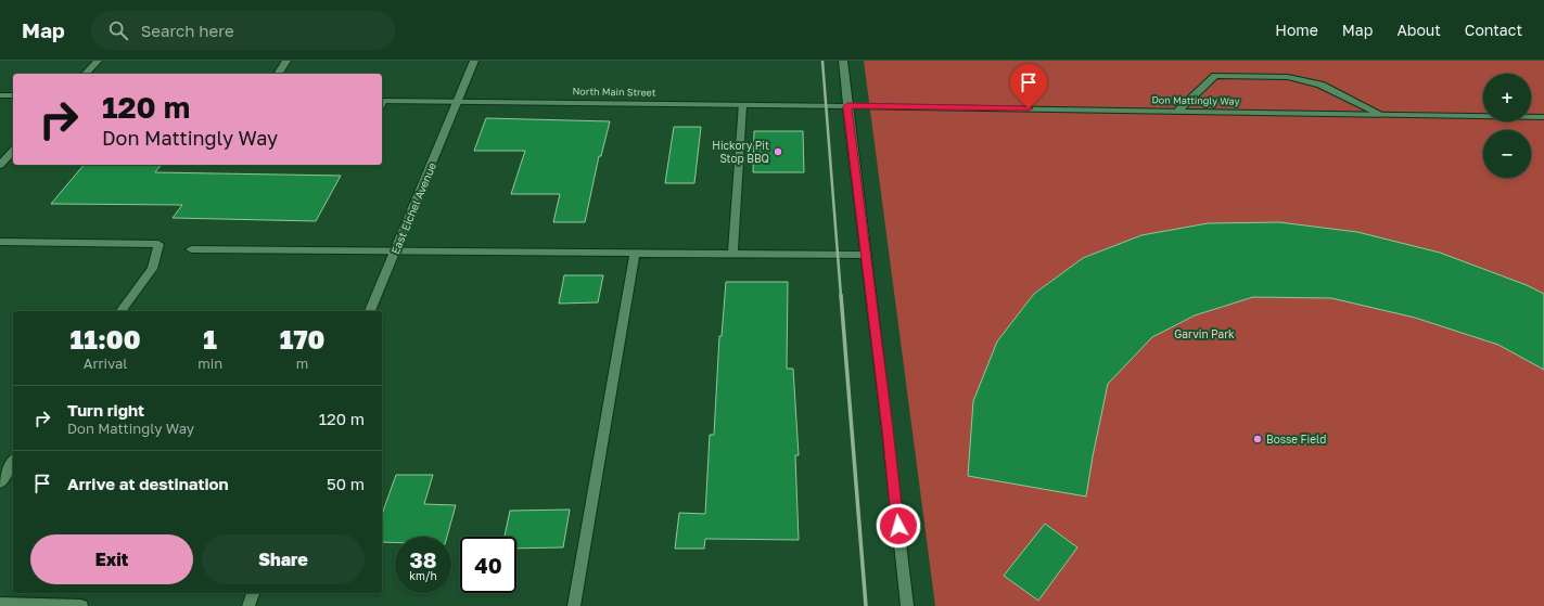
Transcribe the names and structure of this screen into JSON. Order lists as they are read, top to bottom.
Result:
{
  "streets": {
    "street": ["North Main Street", "Don Mattingly Way", "East Eichel Avenue"]
  },
  "crossings": [
    ["North Main Street", "Don Mattingly Way"],
    ["North Main Street", "East Eichel Avenue"]
  ],
  "parks": ["Garvin Park"],
  "places": ["Hickory Pit Stop BBQ", "Bosse Field"],
  "page": {
    "header": "Map",
    "search": "Search here",
    "nav": [
      "Home",
      "Map",
      "About",
      "Contact"
    ],
    "map_buttons": ["+", "−"],
    "turn": ["120 m", "Don Mattingly Way"],
    "eta": [
      "11:00",
      "Arrival",
      "1",
      "min",
      "170",
      "m"
    ],
    "list": [
      {
        "name": "Turn right",
        "note": "Don Mattingly Way",
        "value": "120 m"
      },
      {
        "name": "Arrive at destination",
        "value": "50 m"
      }
    ],
    "buttons": ["Exit", "Share"],
    "speed": "38 km/h",
    "limit": "40"
  }
}
